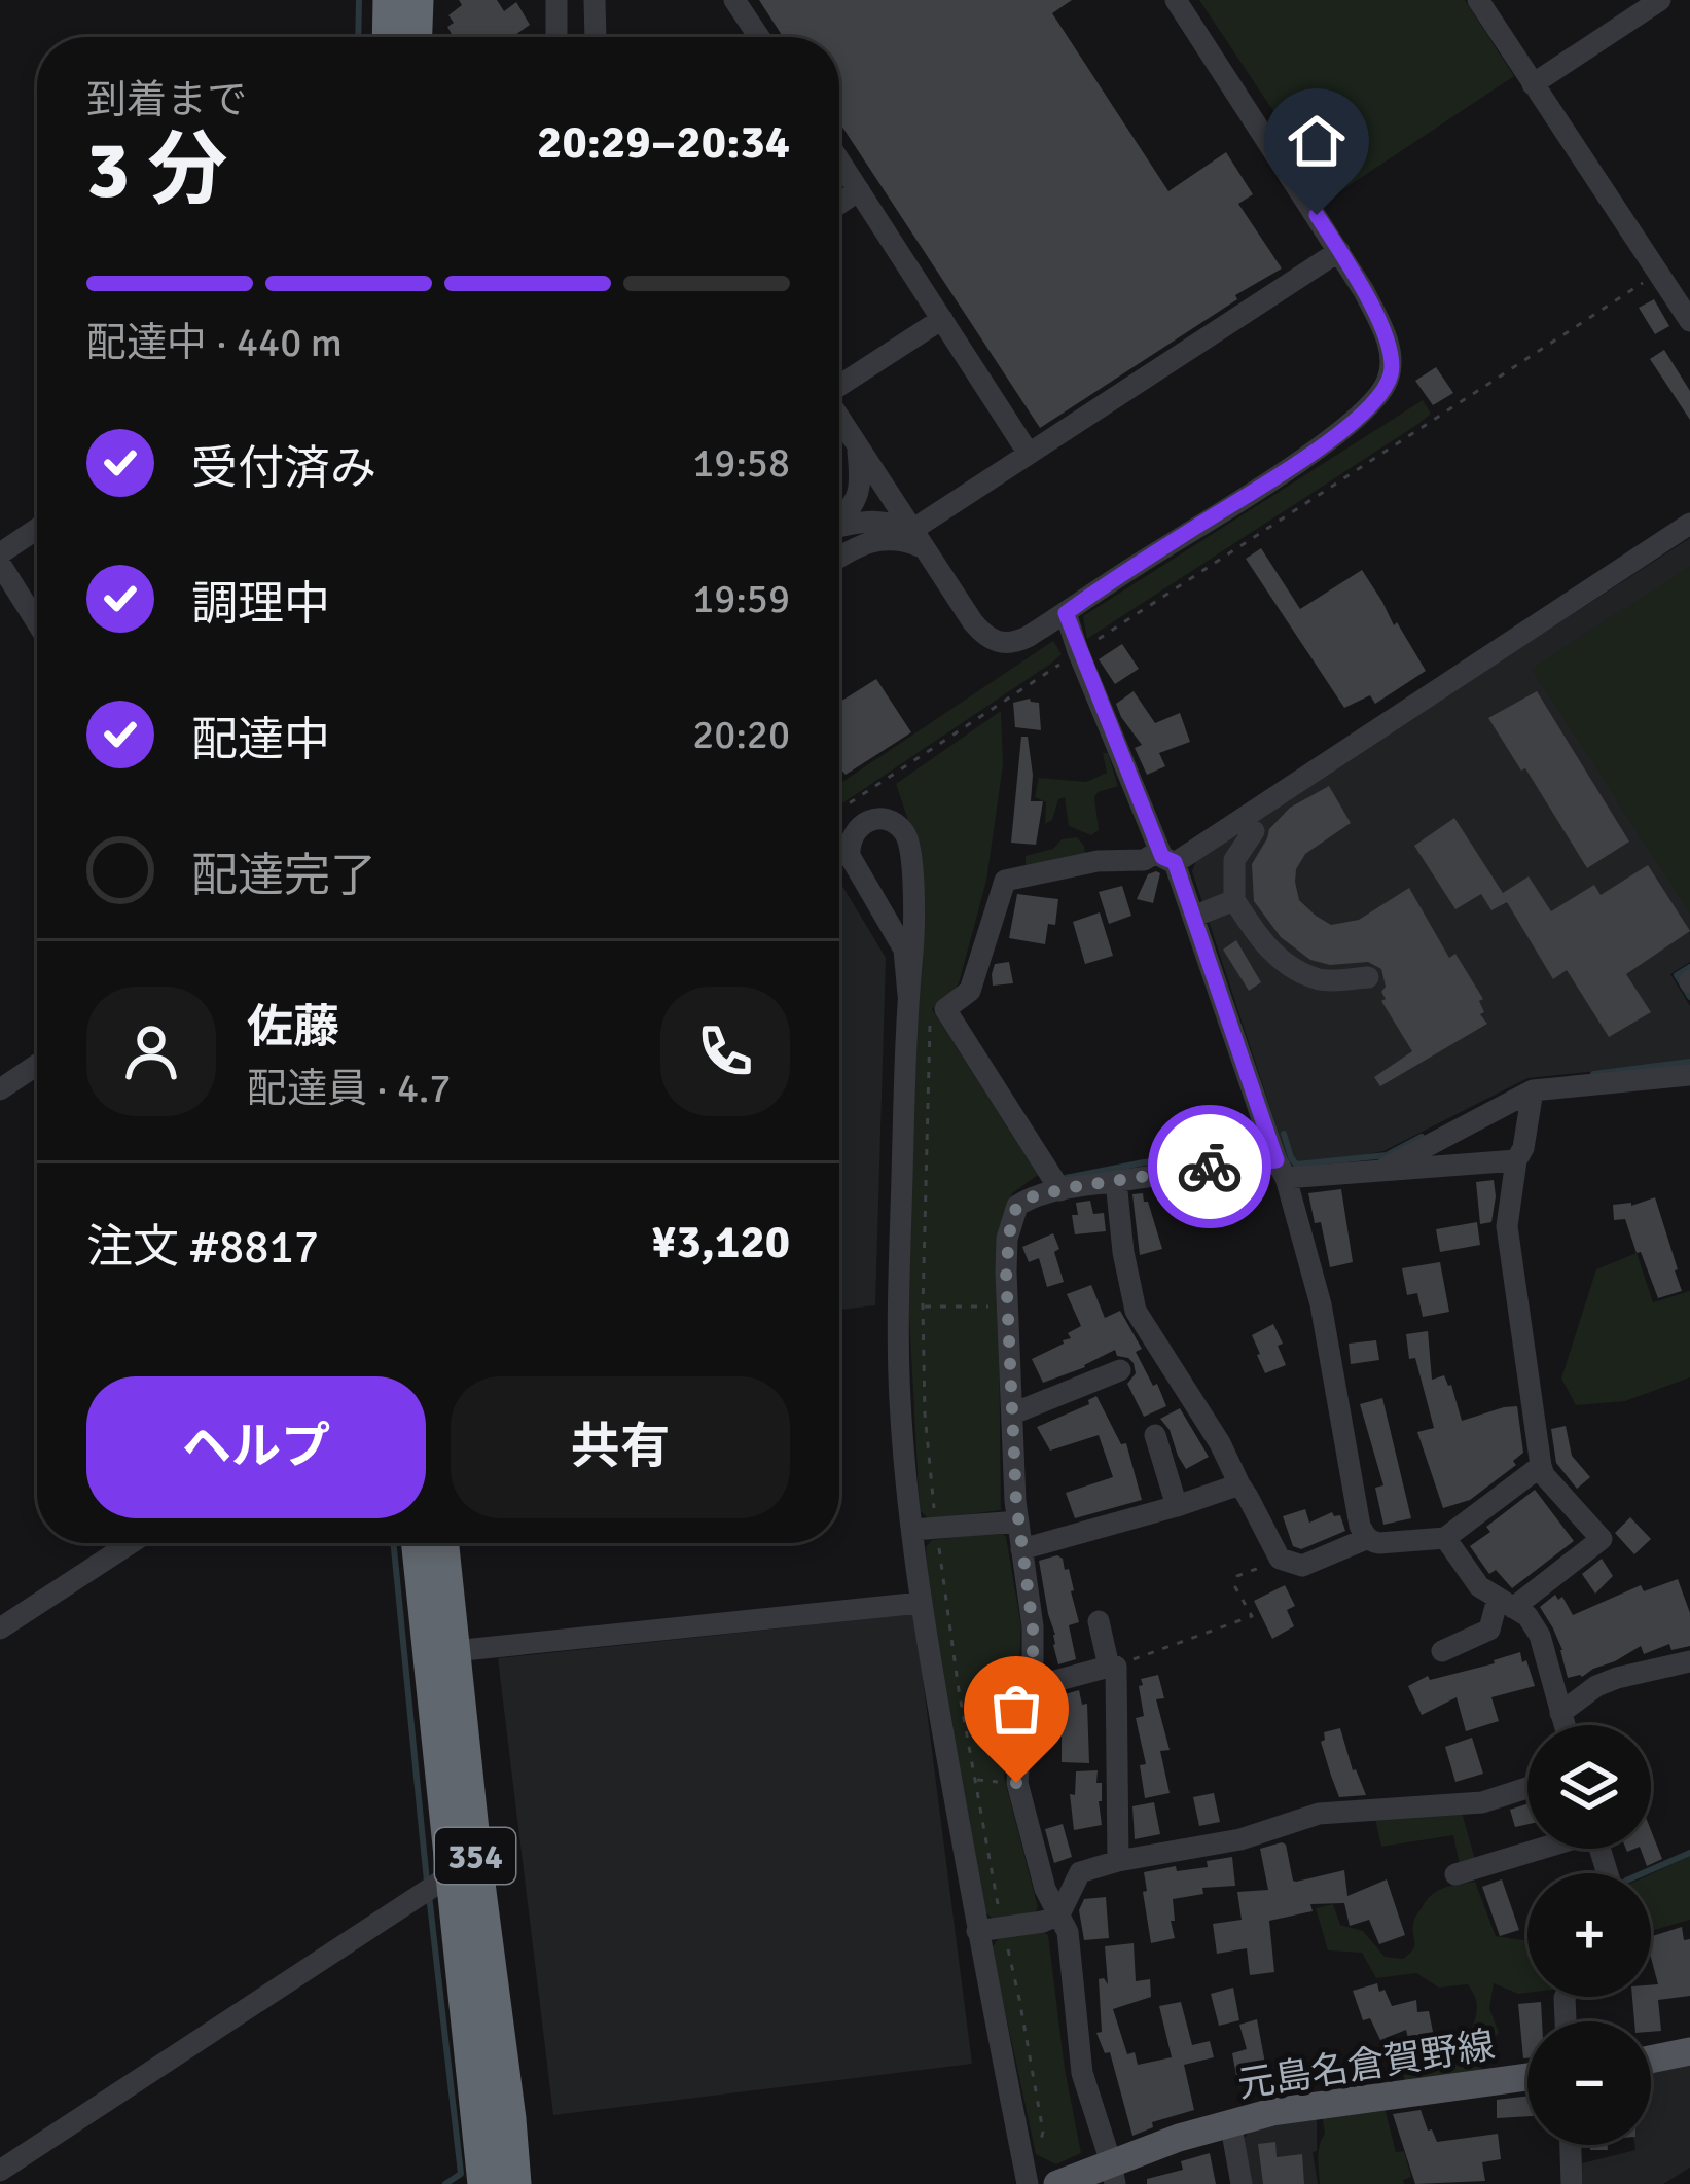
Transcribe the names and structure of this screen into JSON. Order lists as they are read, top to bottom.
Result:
{
  "streets": {
    "highway": ["354"],
    "main road": ["元島名倉賀野線"]
  },
  "page": {
    "heading": ["3 分", "到着まで", "20:29–20:34"],
    "panel": [
      "佐藤",
      "配達員 · 4.7",
      "注文 #8817",
      "¥3,120"
    ],
    "bar": "配達中 · 440 m",
    "list": [
      ["受付済み", "19:58"],
      ["調理中", "19:59"],
      ["配達中", "20:20"],
      "配達完了"
    ],
    "buttons": ["ヘルプ", "共有"],
    "map_buttons": ["+", "−"]
  }
}
